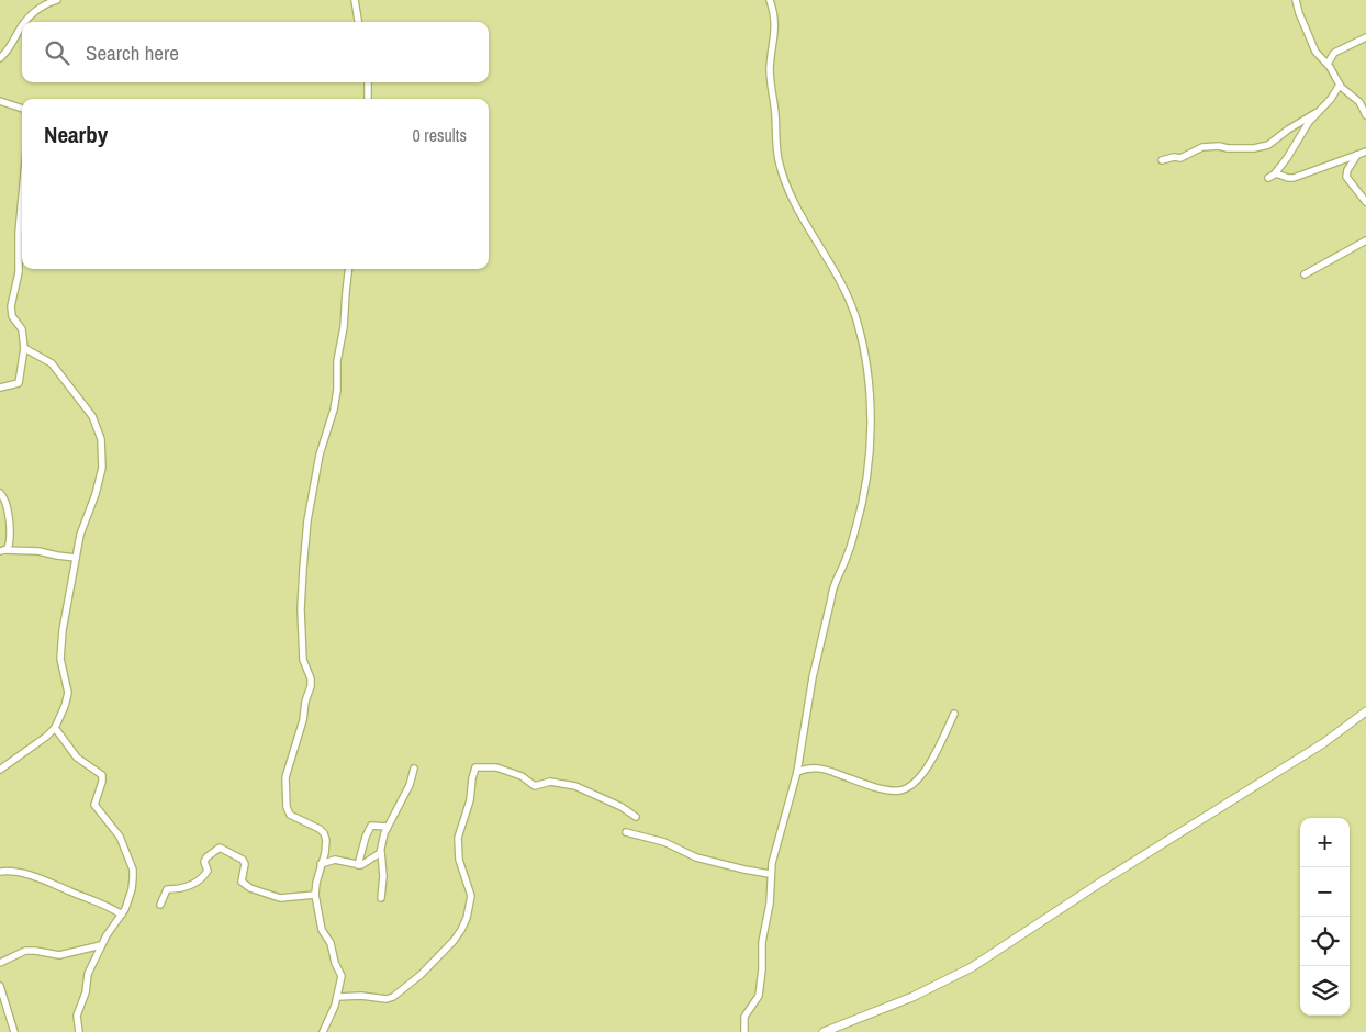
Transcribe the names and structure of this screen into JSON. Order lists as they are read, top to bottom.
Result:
{
  "page": {
    "search": "Search here",
    "heading": ["Nearby", "0 results"],
    "map_buttons": ["+", "−"]
  }
}
